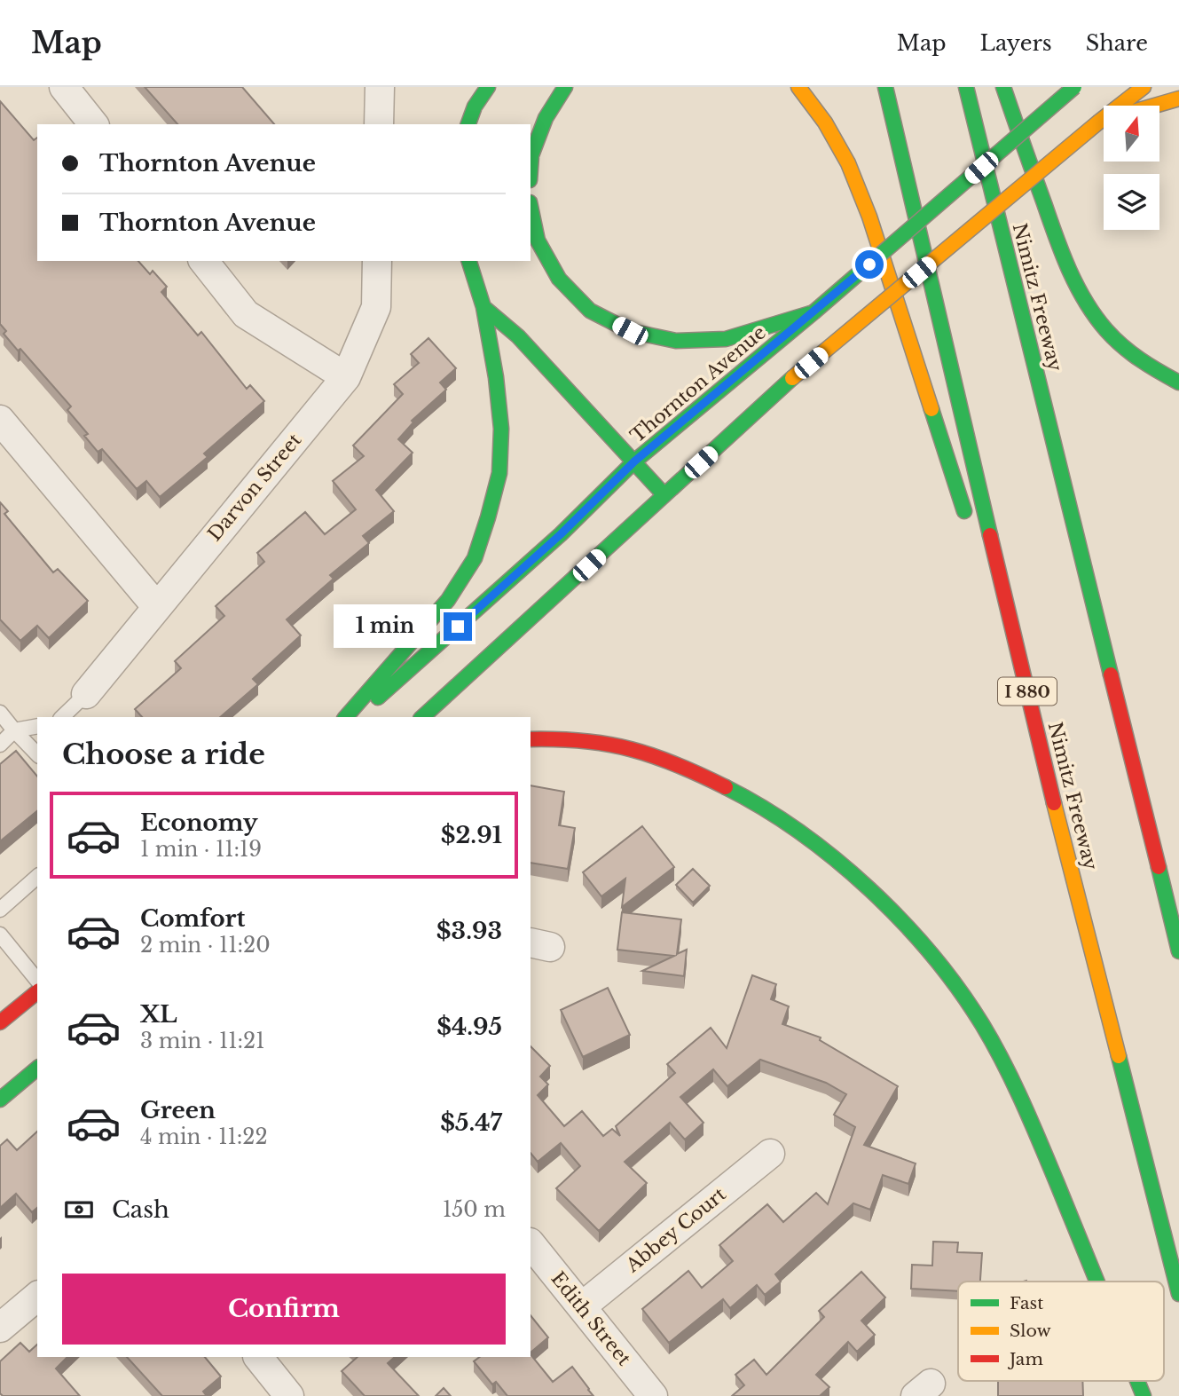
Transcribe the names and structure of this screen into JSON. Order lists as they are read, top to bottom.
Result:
{
  "streets": {
    "main road": ["Nimitz Freeway", "Thornton Avenue", "I 880"],
    "street": ["Darvon Street", "Abbey Court", "Edith Street"]
  },
  "crossings": [
    ["Abbey Court", "Edith Street"]
  ],
  "legend": ["Fast", "Slow", "Jam"],
  "north": "top",
  "page": {
    "header": "Map",
    "nav": ["Map", "Layers", "Share"],
    "banner": ["Thornton Avenue", "Thornton Avenue"],
    "bubble": "1 min",
    "heading": "Choose a ride",
    "list": [
      {
        "name": "Economy",
        "note": "1 min · 11:19",
        "value": "$2.91"
      },
      {
        "name": "Comfort",
        "note": "2 min · 11:20",
        "value": "$3.93"
      },
      {
        "name": "XL",
        "note": "3 min · 11:21",
        "value": "$4.95"
      },
      {
        "name": "Green",
        "note": "4 min · 11:22",
        "value": "$5.47"
      }
    ],
    "pay": ["Cash", "150 m"],
    "buttons": "Confirm"
  }
}
